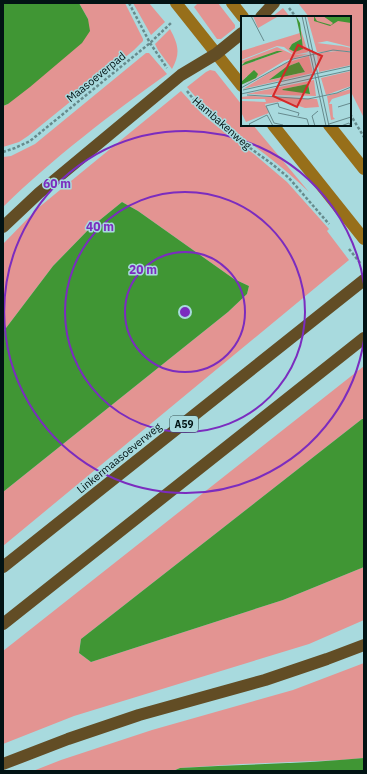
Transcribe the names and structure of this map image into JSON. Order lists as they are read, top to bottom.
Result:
{
  "streets": {
    "highway": ["A59", "Linkermaasoeverweg"],
    "path": ["Maasoeverpad", "Hambakenweg"]
  },
  "crossings": [
    ["Maasoeverpad", "Hambakenweg"]
  ],
  "rings": ["60 m", "40 m", "20 m"]
}
